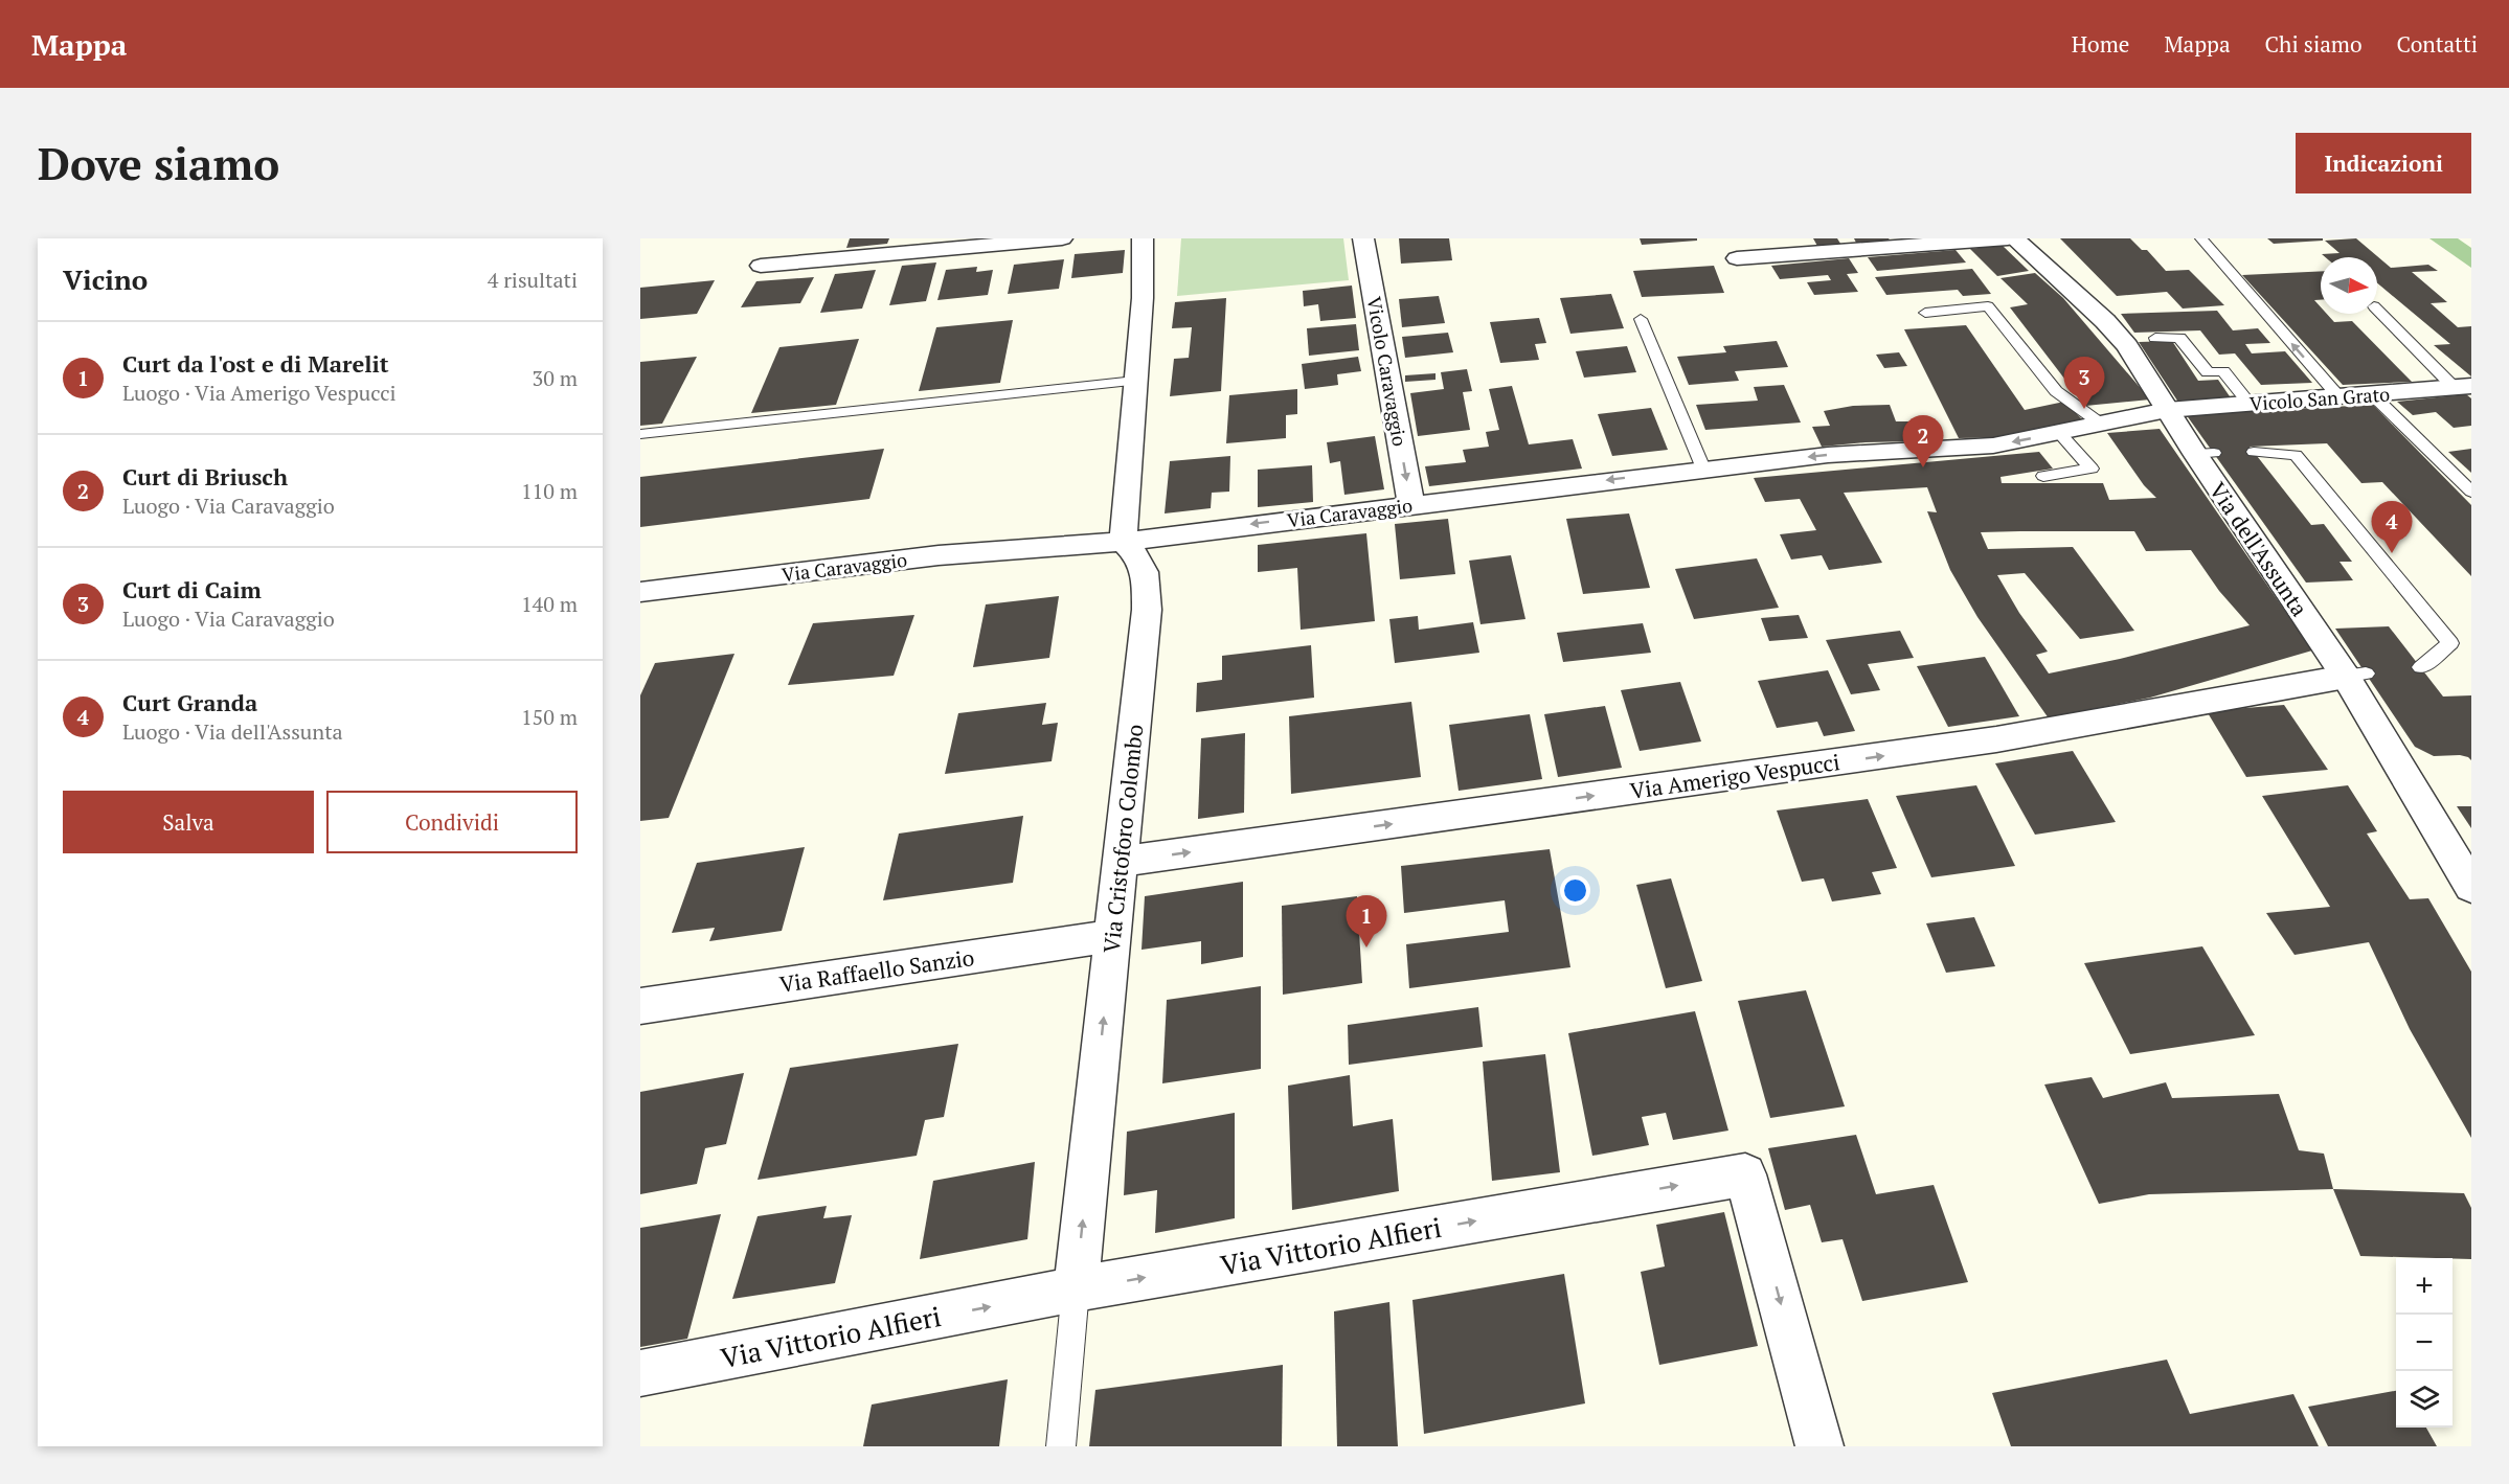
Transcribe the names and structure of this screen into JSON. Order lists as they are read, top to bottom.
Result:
{
  "streets": {
    "street": [
      "Vicolo Caravaggio",
      "Vicolo San Grato",
      "Via Caravaggio",
      "Via dell'Assunta",
      "Via Amerigo Vespucci",
      "Via Cristoforo Colombo",
      "Via Raffaello Sanzio",
      "Via Vittorio Alfieri"
    ]
  },
  "crossings": [
    ["Vicolo Caravaggio", "Via Caravaggio"],
    ["Vicolo San Grato", "Via Caravaggio"],
    ["Vicolo San Grato", "Via dell'Assunta"],
    ["Via Caravaggio", "Via dell'Assunta"],
    ["Via Caravaggio", "Via Cristoforo Colombo"],
    ["Via dell'Assunta", "Via Amerigo Vespucci"],
    ["Via Amerigo Vespucci", "Via Cristoforo Colombo"],
    ["Via Cristoforo Colombo", "Via Raffaello Sanzio"],
    ["Via Cristoforo Colombo", "Via Vittorio Alfieri"]
  ],
  "one_way": [
    "Via Caravaggio",
    "Via Amerigo Vespucci",
    "Via Cristoforo Colombo",
    "Via Vittorio Alfieri"
  ],
  "north": "right",
  "page": {
    "header": "Mappa",
    "nav": [
      "Home",
      "Mappa",
      "Chi siamo",
      "Contatti"
    ],
    "buttons": [
      "Indicazioni",
      ["Salva", "Condividi"]
    ],
    "title": "Dove siamo",
    "heading": ["Vicino", "4 risultati"],
    "list": [
      {
        "mark": "1",
        "name": "Curt da l'ost e di Marelit",
        "note": "Luogo · Via Amerigo Vespucci",
        "value": "30 m"
      },
      {
        "mark": "2",
        "name": "Curt di Briusch",
        "note": "Luogo · Via Caravaggio",
        "value": "110 m"
      },
      {
        "mark": "3",
        "name": "Curt di Caim",
        "note": "Luogo · Via Caravaggio",
        "value": "140 m"
      },
      {
        "mark": "4",
        "name": "Curt Granda",
        "note": "Luogo · Via dell'Assunta",
        "value": "150 m"
      }
    ],
    "pins": [
      "3",
      "2",
      "4",
      "1"
    ],
    "map_buttons": ["+", "−"]
  }
}
